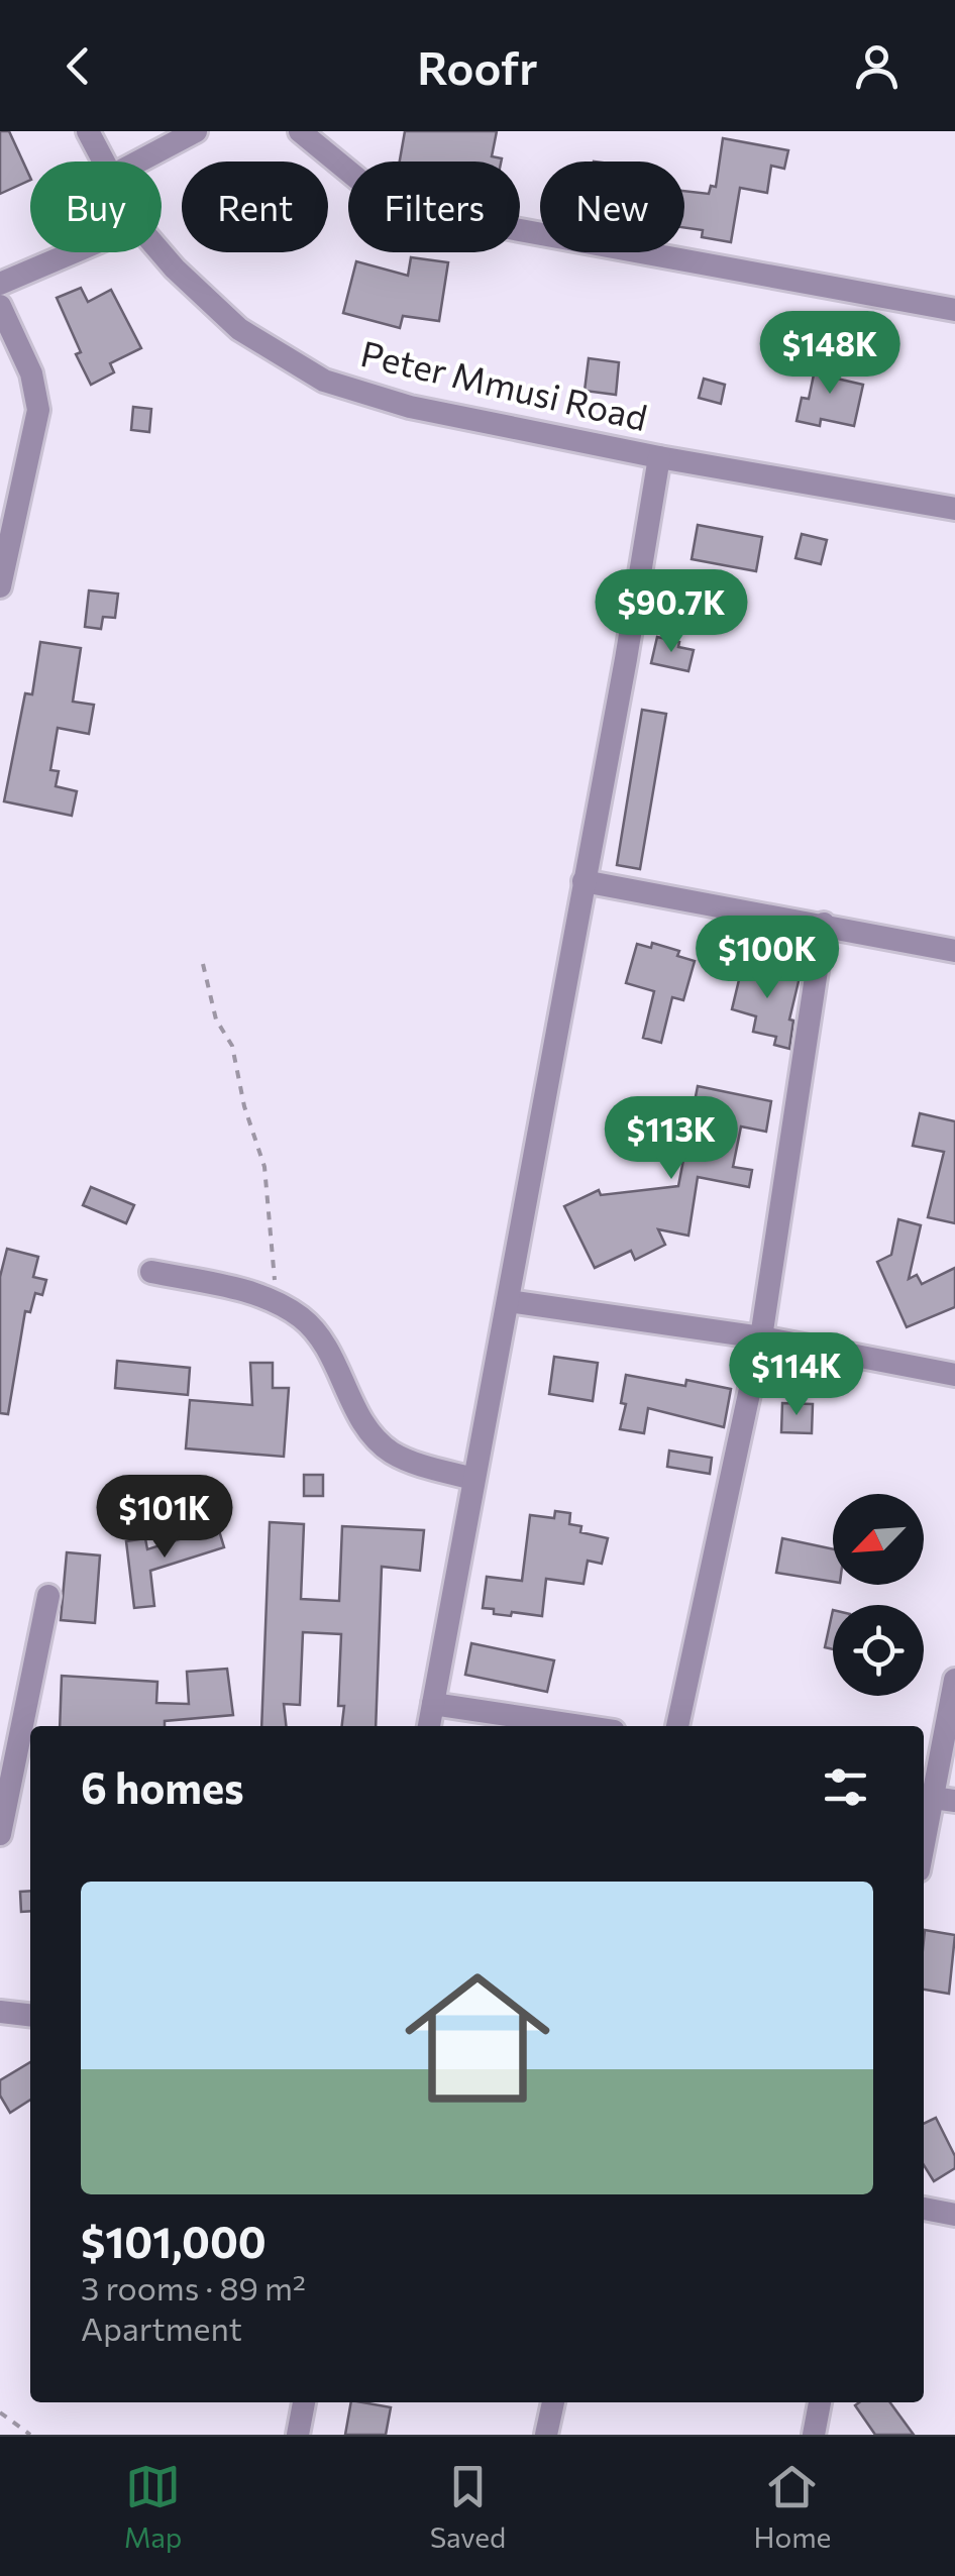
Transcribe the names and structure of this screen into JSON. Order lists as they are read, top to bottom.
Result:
{
  "streets": {
    "street": ["Peter Mmusi Road"]
  },
  "north": "bottom left",
  "page": {
    "header": "Roofr",
    "chip": [
      "Buy",
      "Rent",
      "Filters",
      "New"
    ],
    "price": [
      "$148K",
      "$90.7K",
      "$100K",
      "$113K",
      "$114K",
      "$101K"
    ],
    "heading": "6 homes",
    "list": [
      {
        "name": "$101,000",
        "note": "3 rooms · 89 m² · Apartment"
      }
    ],
    "tabs": ["Map", "Saved", "Home"]
  }
}
